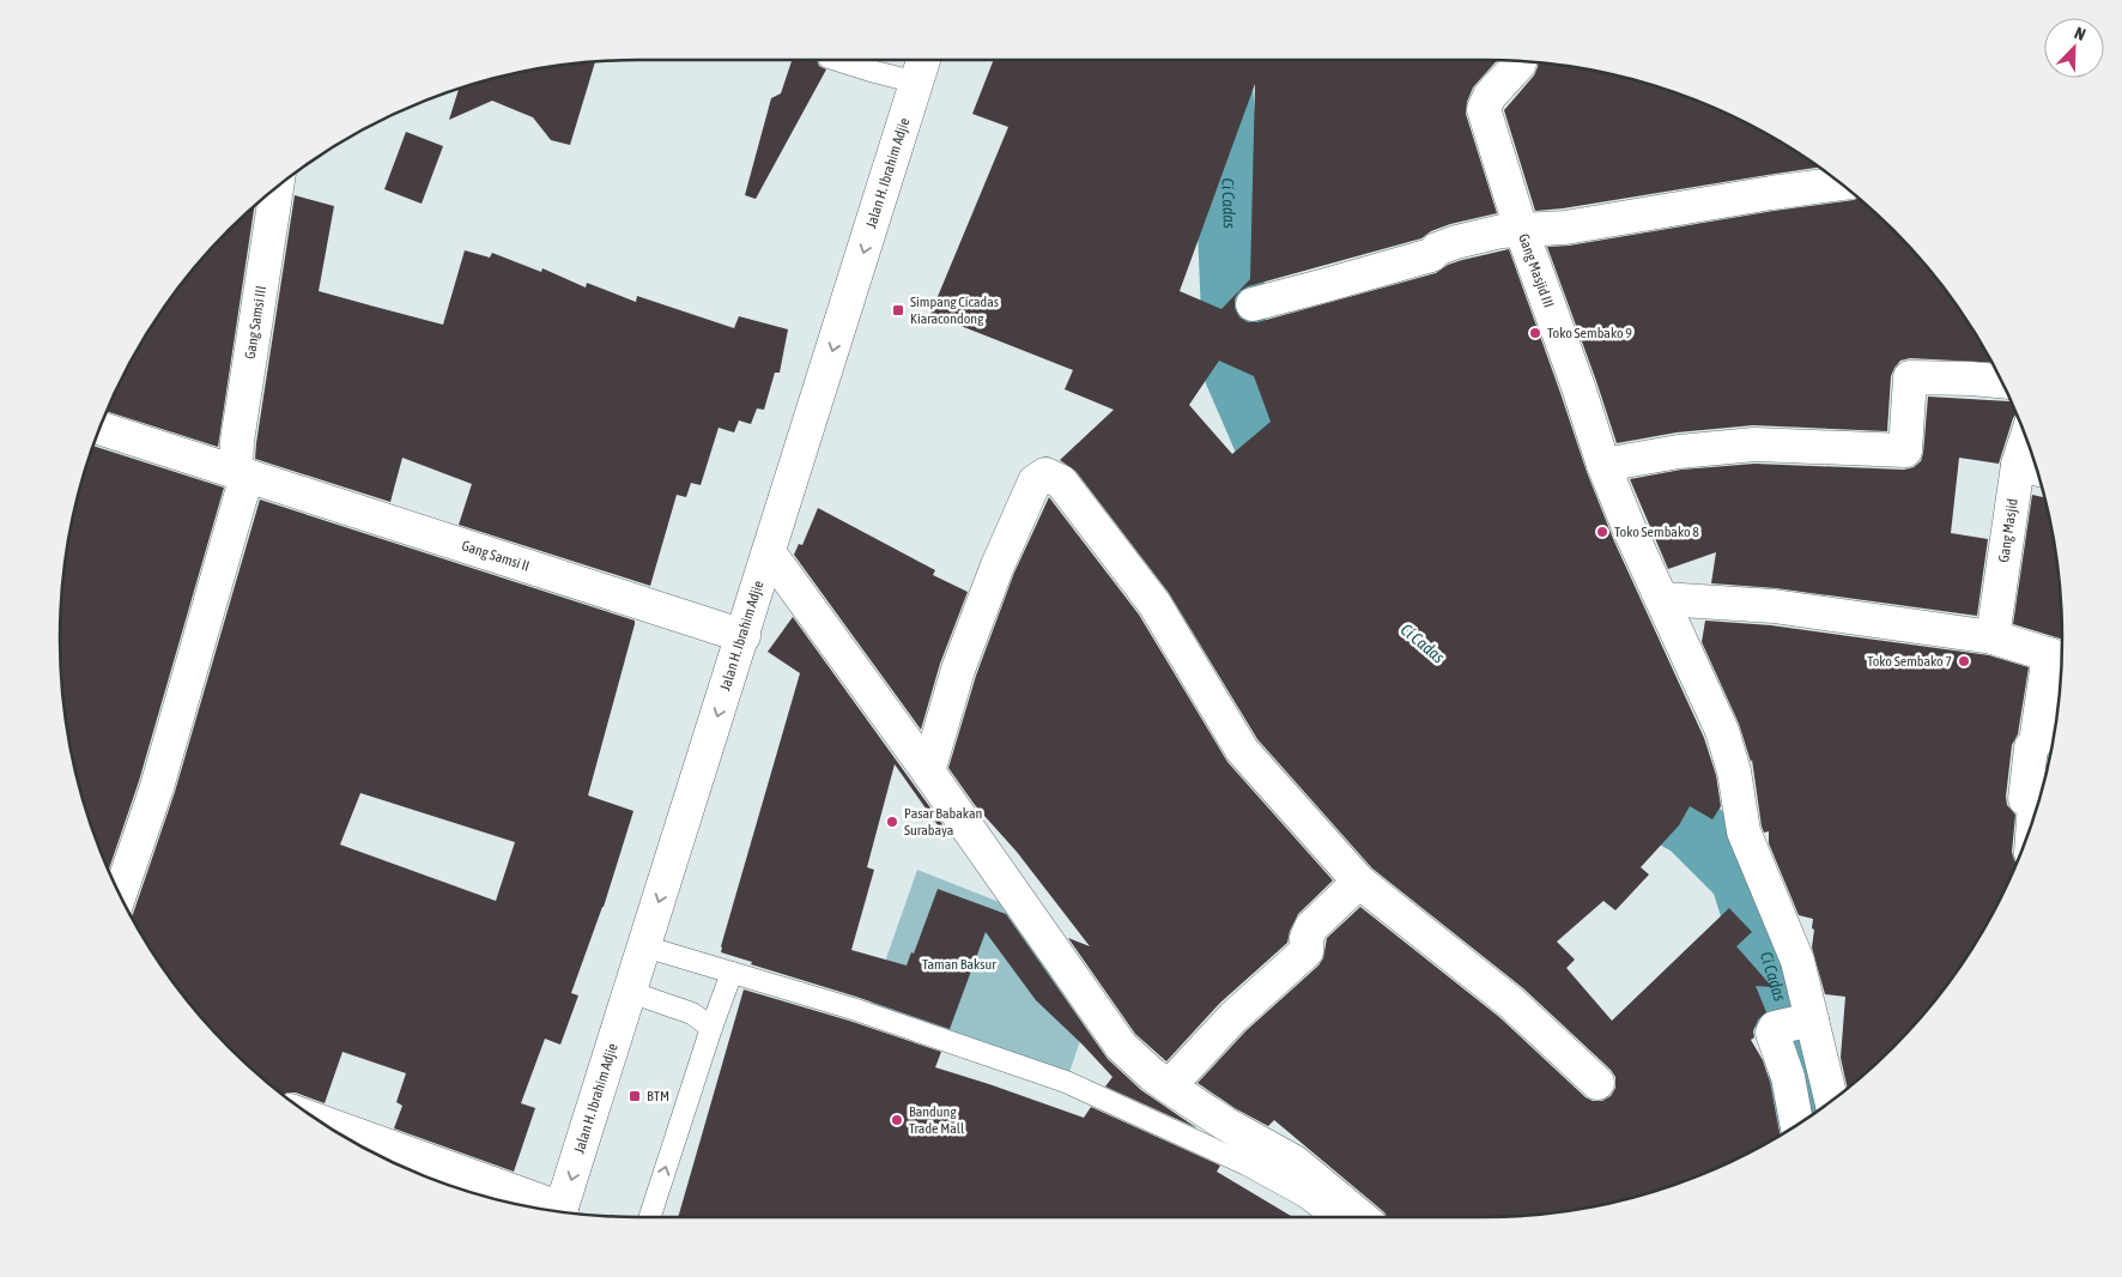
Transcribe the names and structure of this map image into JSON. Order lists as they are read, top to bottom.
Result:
{
  "streets": {
    "street": [
      "Jalan H. Ibrahim Adjie",
      "Gang Masjid III",
      "Gang Samsi III",
      "Gang Masjid",
      "Gang Samsi II"
    ]
  },
  "crossings": [
    ["Jalan H. Ibrahim Adjie", "Gang Samsi II"],
    ["Gang Samsi III", "Gang Samsi II"]
  ],
  "one_way": ["Jalan H. Ibrahim Adjie"],
  "water": ["Ci Cadas"],
  "parks": ["Taman Baksur"],
  "places": {
    "transit": ["Simpang Cicadas Kiaracondong", "BTM"],
    "other": [
      "Toko Sembako 9",
      "Toko Sembako 8",
      "Toko Sembako 7",
      "Pasar Babakan Surabaya",
      "Bandung Trade Mall"
    ]
  },
  "north": "top right"
}
